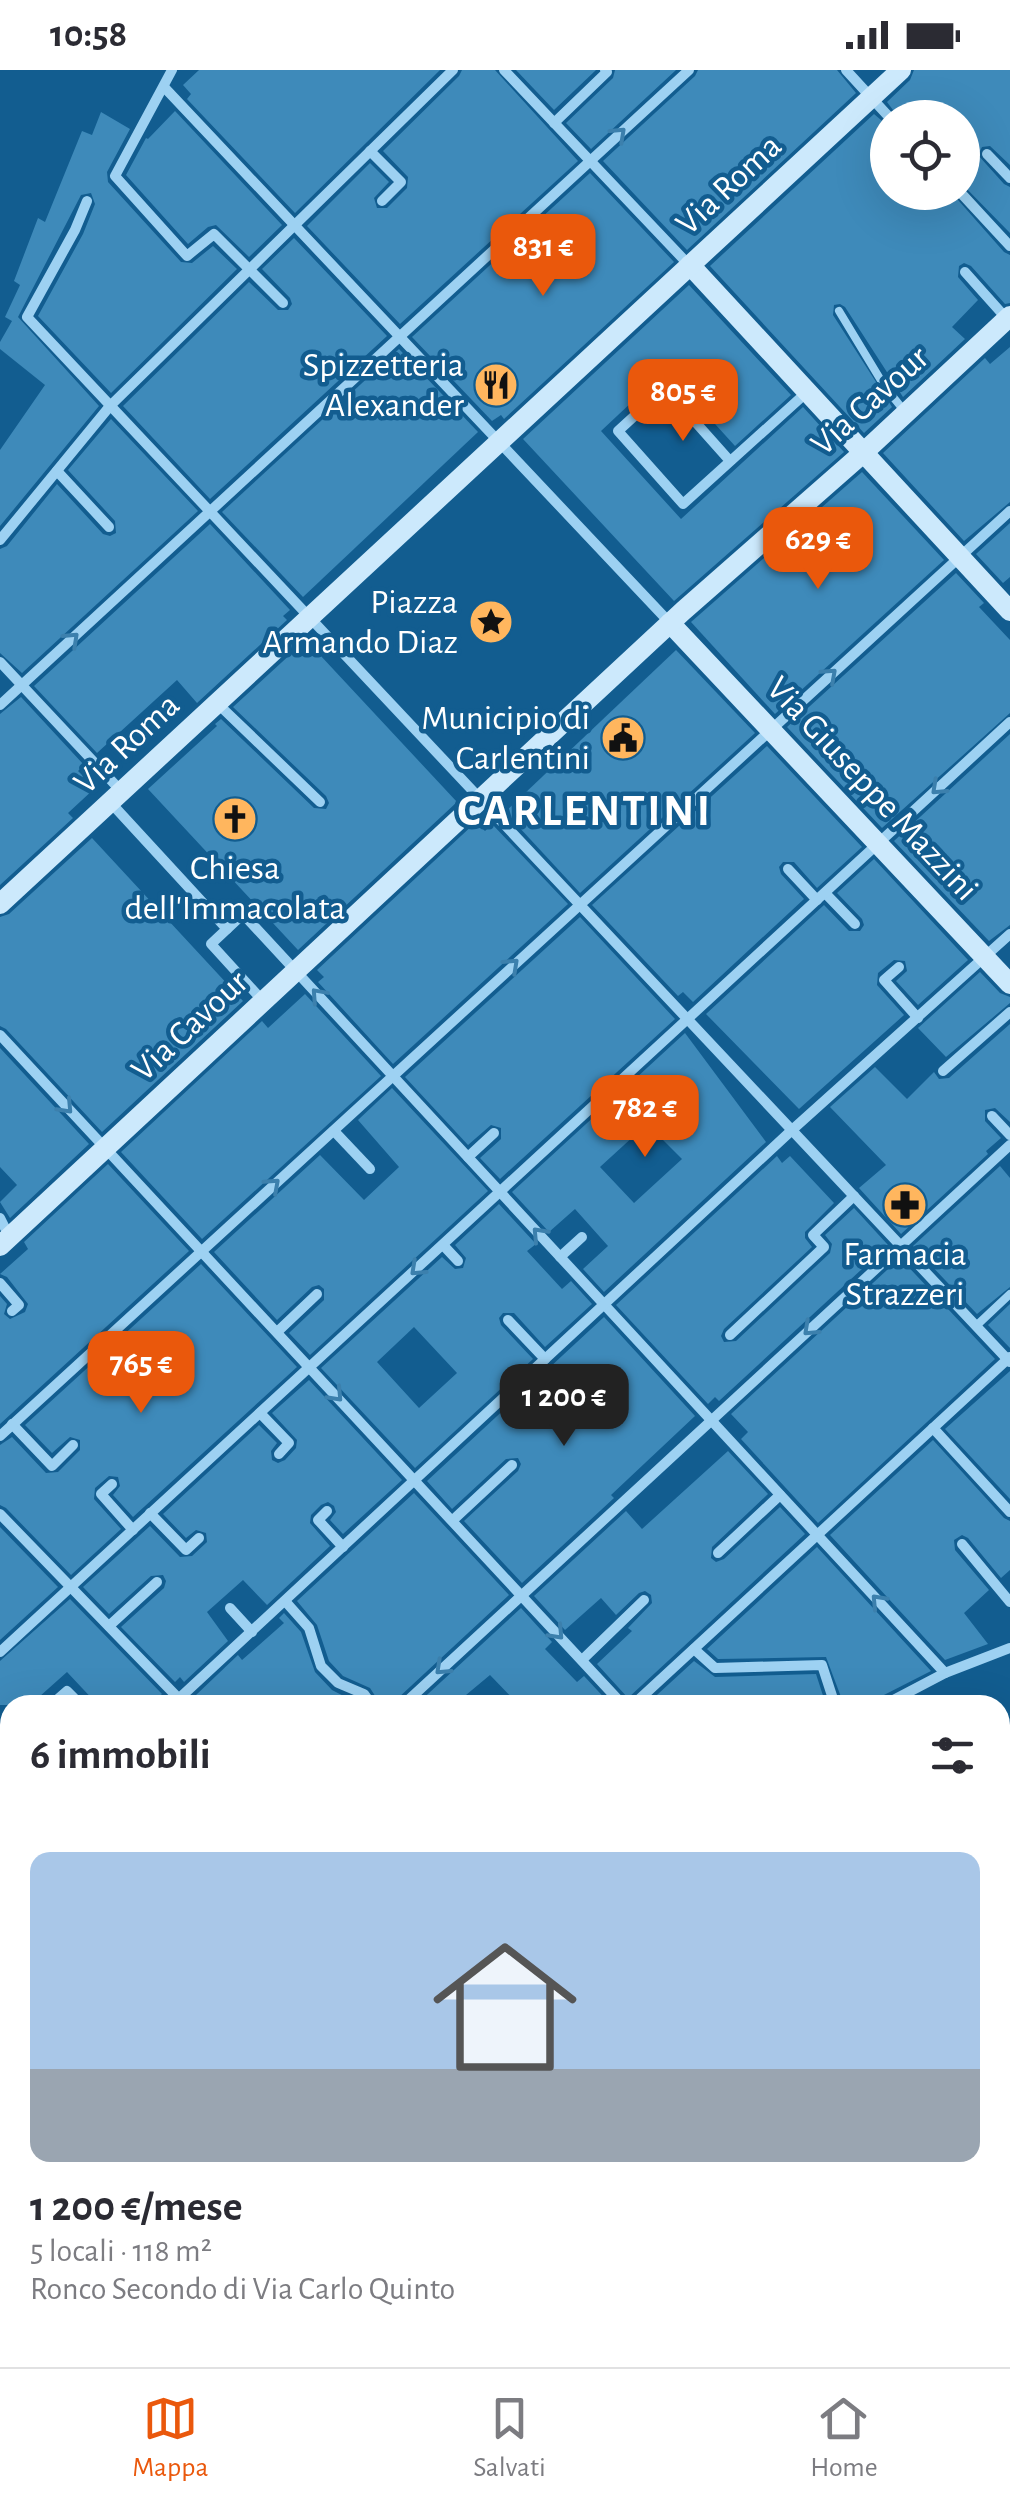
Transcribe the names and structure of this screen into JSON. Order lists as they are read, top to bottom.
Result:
{
  "streets": {
    "main road": ["Via Roma", "Via Cavour", "Via Giuseppe Mazzini"]
  },
  "crossings": [
    ["Via Cavour", "Via Giuseppe Mazzini"]
  ],
  "districts": ["CARLENTINI"],
  "places": {
    "restaurant": ["Spizzetteria Alexander"],
    "place": ["Piazza Armando Diaz"],
    "public building": ["Municipio di Carlentini"],
    "church": ["Chiesa dell'Immacolata"],
    "pharmacy": ["Farmacia Strazzeri"]
  },
  "page": {
    "status": "10:58",
    "price": [
      "831 €",
      "805 €",
      "629 €",
      "782 €",
      "765 €",
      "1 200 €"
    ],
    "heading": "6 immobili",
    "list": [
      {
        "name": "1 200 €/mese",
        "note": "5 locali · 118 m² · Ronco Secondo di Via Carlo Quinto"
      }
    ],
    "tabs": ["Mappa", "Salvati", "Home"]
  }
}
